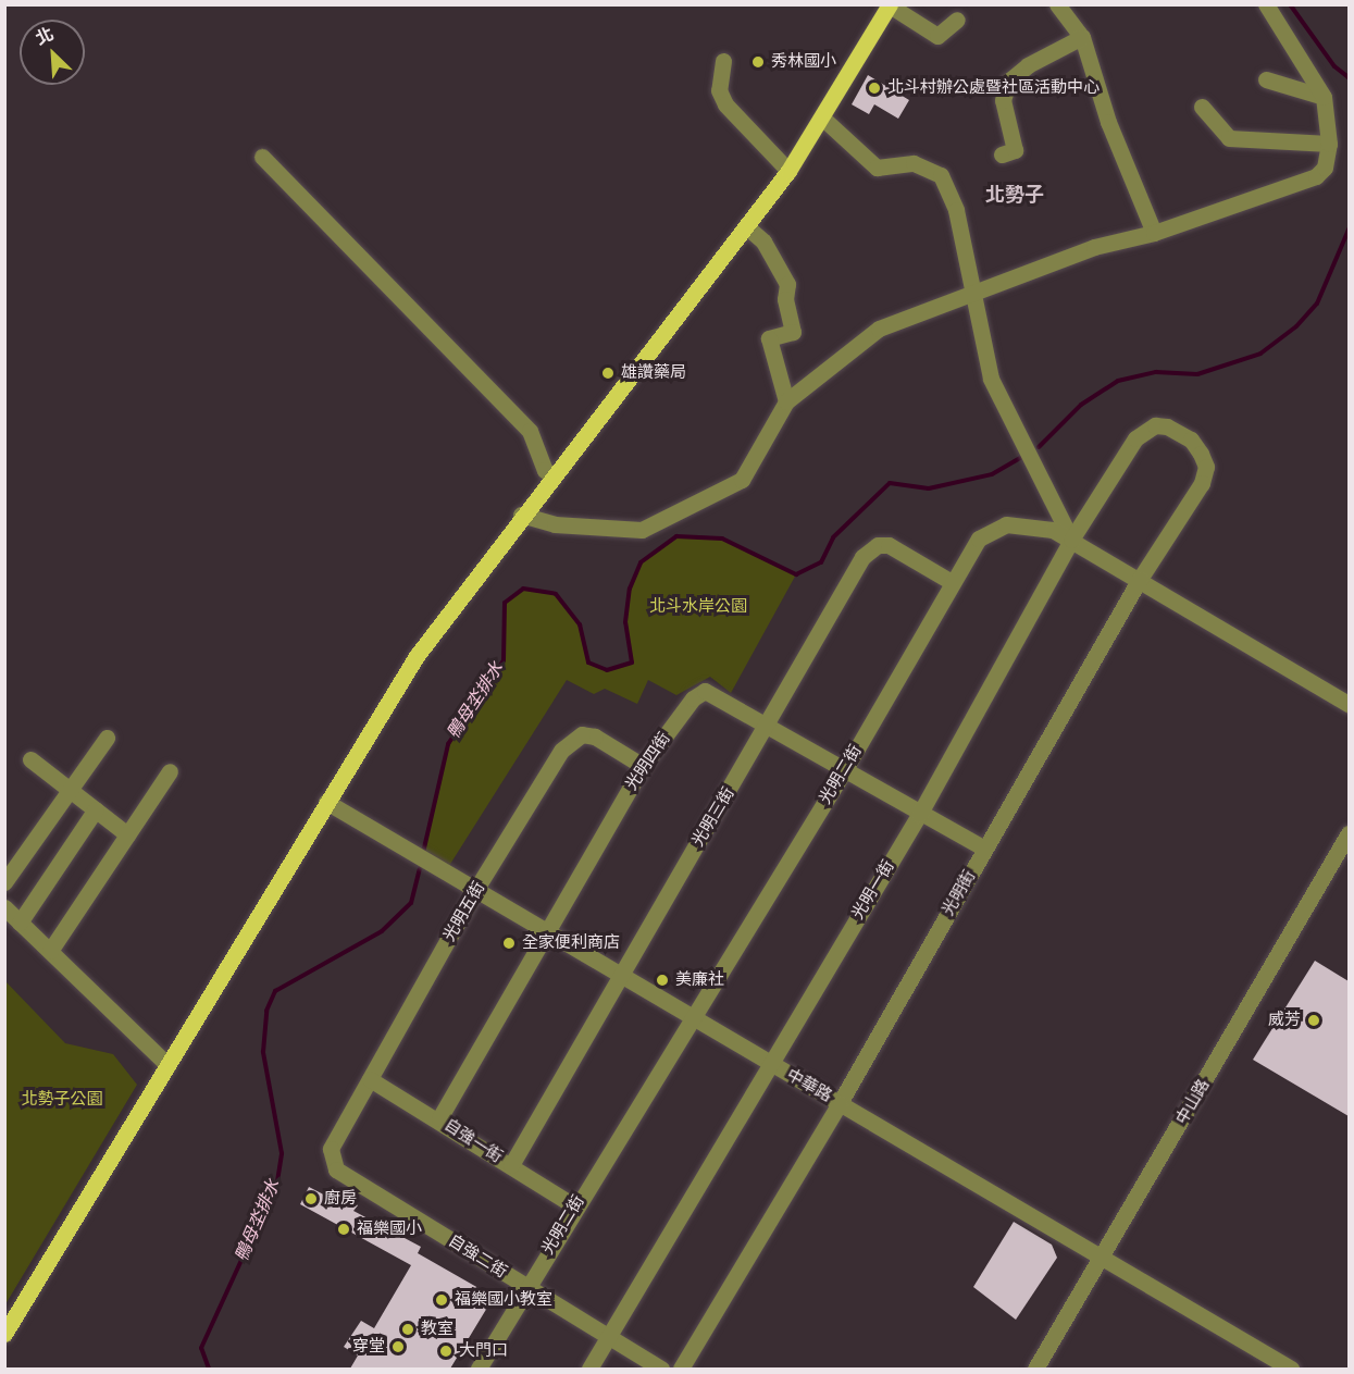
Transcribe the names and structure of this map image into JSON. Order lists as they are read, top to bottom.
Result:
{
  "streets": {
    "street": [
      "光明四街",
      "光明二街",
      "光明三街",
      "光明一街",
      "光明街",
      "光明五街",
      "中華路",
      "中山路",
      "自強一街",
      "自強二街"
    ]
  },
  "crossings": [
    ["光明四街", "光明二街"],
    ["光明四街", "光明三街"],
    ["光明四街", "光明一街"],
    ["光明四街", "光明街"],
    ["光明四街", "光明五街"],
    ["光明四街", "中華路"],
    ["光明四街", "自強一街"],
    ["光明二街", "光明三街"],
    ["光明二街", "光明一街"],
    ["光明二街", "光明街"],
    ["光明二街", "中華路"],
    ["光明二街", "自強一街"],
    ["光明二街", "自強二街"],
    ["光明三街", "中華路"],
    ["光明三街", "自強一街"],
    ["光明一街", "光明街"],
    ["光明一街", "中華路"],
    ["光明一街", "自強二街"],
    ["光明街", "中華路"],
    ["光明五街", "中華路"],
    ["光明五街", "自強一街"],
    ["光明五街", "自強二街"],
    ["中華路", "中山路"]
  ],
  "districts": ["北勢子"],
  "water": ["鴨母坔排水"],
  "parks": ["北斗水岸公園", "北勢子公園"],
  "places": [
    "秀林國小",
    "北斗村辦公處暨社區活動中心",
    "雄讚藥局",
    "全家便利商店",
    "美廉社",
    "威芳",
    "廚房",
    "福樂國小",
    "福樂國小教室",
    "教室",
    "穿堂",
    "大門口"
  ],
  "north": "top left"
}
